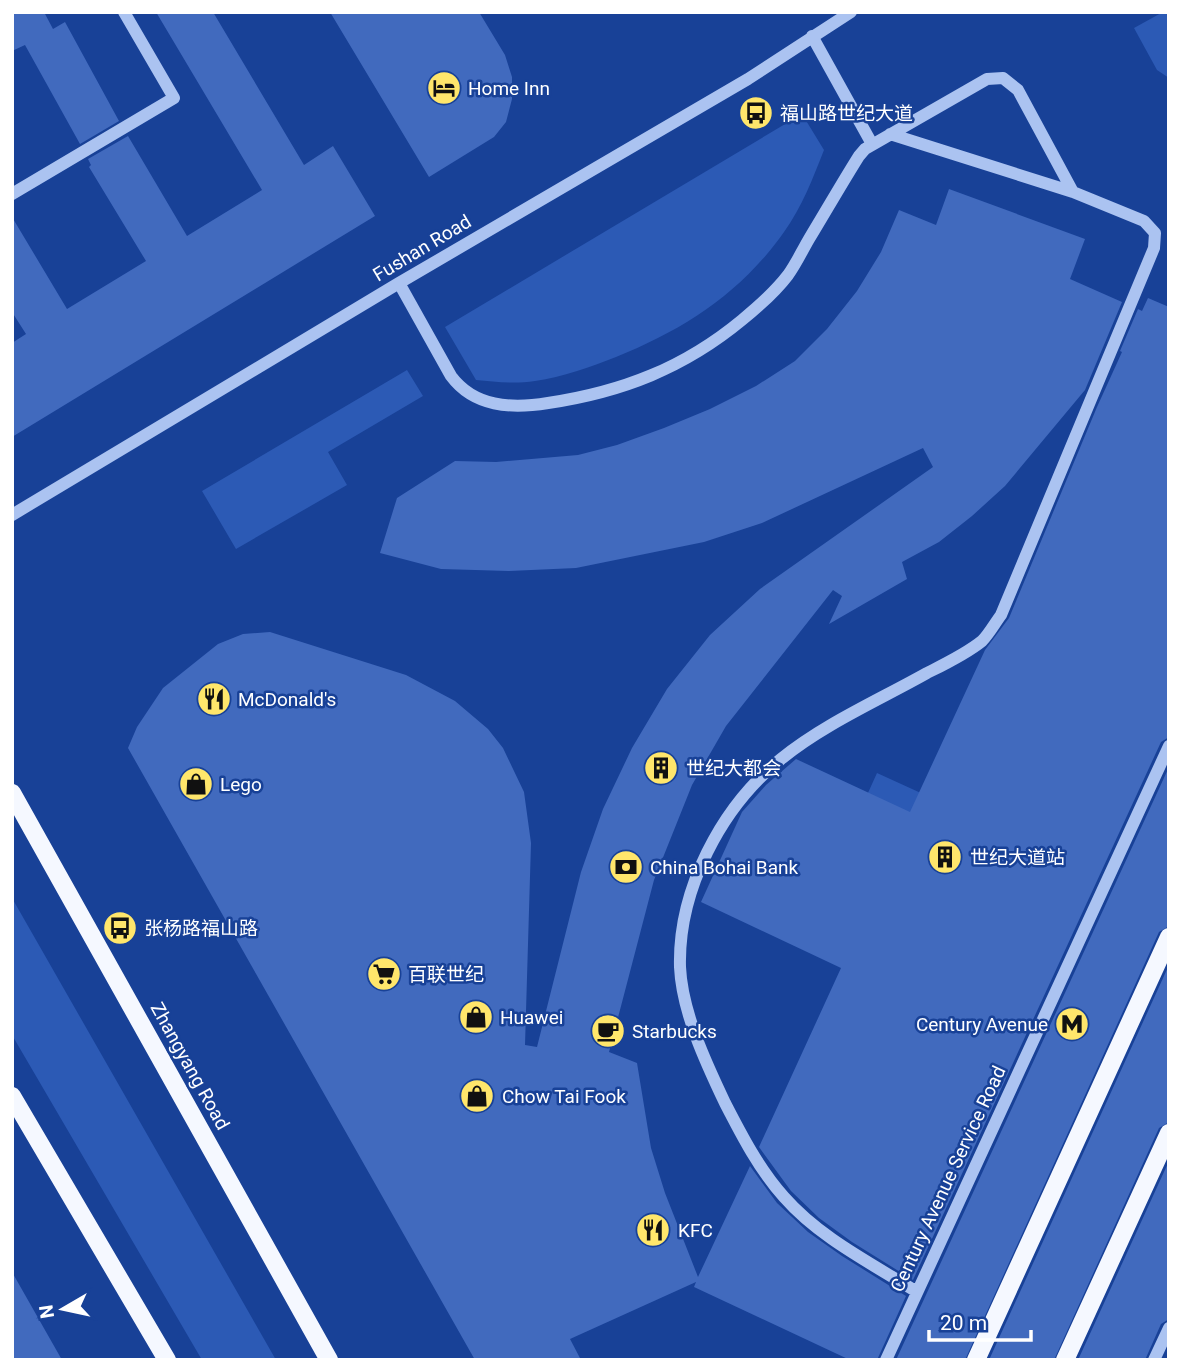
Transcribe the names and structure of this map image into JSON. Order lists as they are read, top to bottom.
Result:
{
  "streets": {
    "main road": ["Zhangyang Road"],
    "street": ["Fushan Road", "Century Avenue Service Road"]
  },
  "places": {
    "hotel": ["Home Inn"],
    "bus stop": ["福山路世纪大道", "张杨路福山路"],
    "restaurant": ["McDonald's", "KFC"],
    "building": ["世纪大都会", "世纪大道站"],
    "shop": ["Lego", "Huawei", "Chow Tai Fook"],
    "bank": ["China Bohai Bank"],
    "supermarket": ["百联世纪"],
    "metro station": ["Century Avenue"],
    "cafe": ["Starbucks"]
  },
  "scale_bar": "20 m",
  "north": "left"
}
